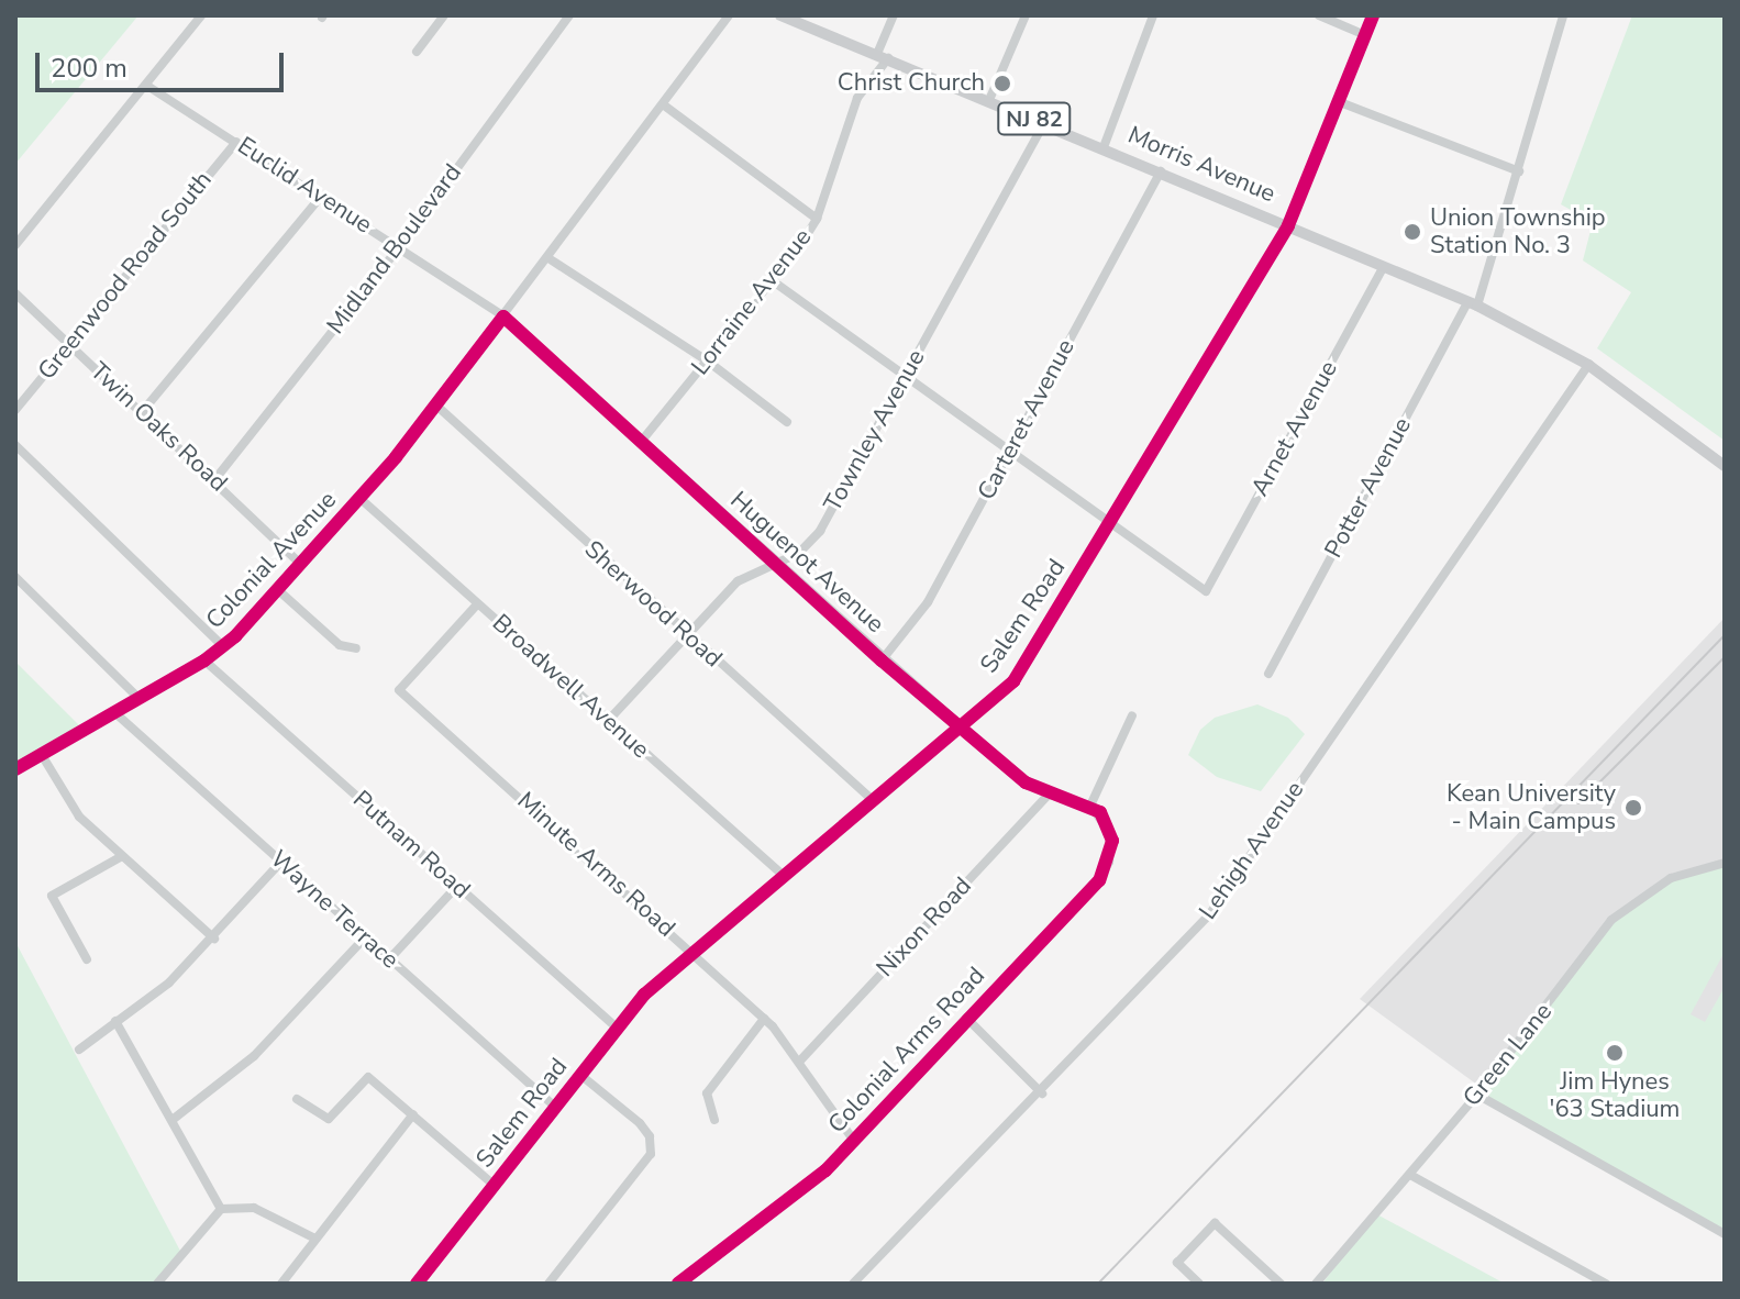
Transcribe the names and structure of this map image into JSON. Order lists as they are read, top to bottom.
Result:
{
  "streets": {
    "main road": ["NJ 82", "Morris Avenue"],
    "street": [
      "Euclid Avenue",
      "Midland Boulevard",
      "Greenwood Road South",
      "Lorraine Avenue",
      "Carteret Avenue",
      "Twin Oaks Road",
      "Arnet Avenue",
      "Townley Avenue",
      "Potter Avenue",
      "Colonial Avenue",
      "Huguenot Avenue",
      "Sherwood Road",
      "Salem Road",
      "Broadwell Avenue",
      "Putnam Road",
      "Lehigh Avenue",
      "Minute Arms Road",
      "Wayne Terrace",
      "Nixon Road",
      "Colonial Arms Road",
      "Green Lane"
    ]
  },
  "crossings": [
    ["Morris Avenue", "Lorraine Avenue"],
    ["Morris Avenue", "Carteret Avenue"],
    ["Morris Avenue", "Arnet Avenue"],
    ["Morris Avenue", "Townley Avenue"],
    ["Morris Avenue", "Potter Avenue"],
    ["Morris Avenue", "Salem Road"],
    ["Morris Avenue", "Lehigh Avenue"],
    ["Euclid Avenue", "Midland Boulevard"],
    ["Euclid Avenue", "Greenwood Road South"],
    ["Euclid Avenue", "Colonial Avenue"],
    ["Euclid Avenue", "Huguenot Avenue"],
    ["Midland Boulevard", "Twin Oaks Road"],
    ["Greenwood Road South", "Twin Oaks Road"],
    ["Lorraine Avenue", "Huguenot Avenue"],
    ["Carteret Avenue", "Huguenot Avenue"],
    ["Twin Oaks Road", "Colonial Avenue"],
    ["Arnet Avenue", "Salem Road"],
    ["Townley Avenue", "Huguenot Avenue"],
    ["Townley Avenue", "Sherwood Road"],
    ["Townley Avenue", "Broadwell Avenue"],
    ["Colonial Avenue", "Huguenot Avenue"],
    ["Colonial Avenue", "Sherwood Road"],
    ["Colonial Avenue", "Broadwell Avenue"],
    ["Colonial Avenue", "Putnam Road"],
    ["Colonial Avenue", "Wayne Terrace"],
    ["Huguenot Avenue", "Salem Road"],
    ["Huguenot Avenue", "Nixon Road"],
    ["Huguenot Avenue", "Colonial Arms Road"],
    ["Sherwood Road", "Salem Road"],
    ["Salem Road", "Broadwell Avenue"],
    ["Salem Road", "Putnam Road"],
    ["Salem Road", "Minute Arms Road"],
    ["Salem Road", "Wayne Terrace"],
    ["Broadwell Avenue", "Minute Arms Road"],
    ["Minute Arms Road", "Nixon Road"],
    ["Minute Arms Road", "Colonial Arms Road"]
  ],
  "places": [
    "Christ Church",
    "Union Township Station No. 3",
    "Kean University - Main Campus",
    "Jim Hynes '63 Stadium"
  ],
  "scale_bar": "200 m"
}
